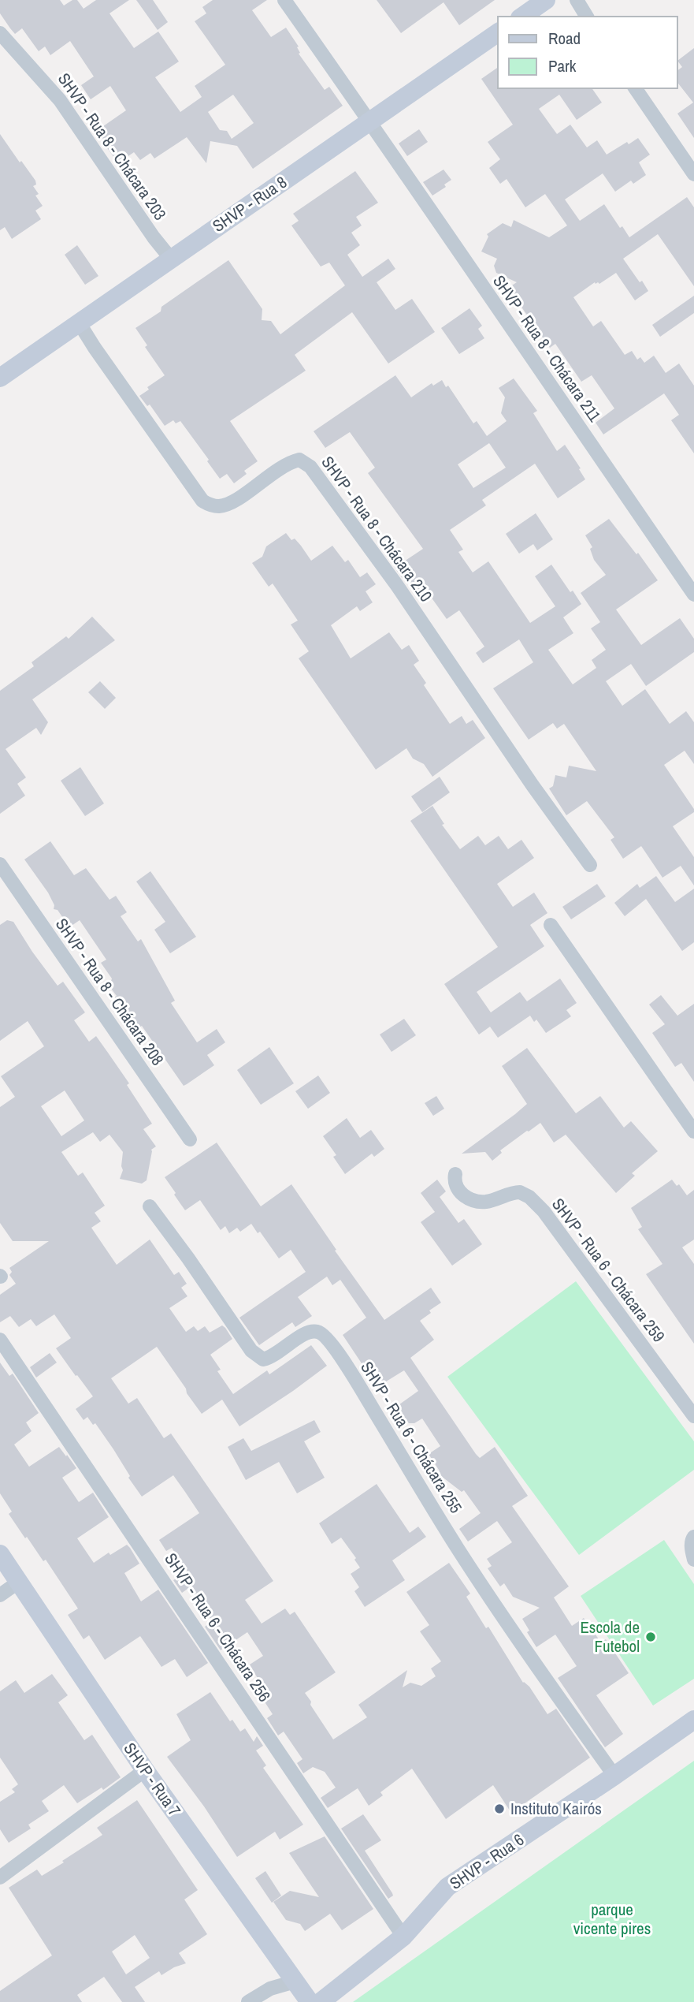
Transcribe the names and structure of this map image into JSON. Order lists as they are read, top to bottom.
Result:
{
  "streets": {
    "street": [
      "SHVP - Rua 8 - Chácara 203",
      "SHVP - Rua 8",
      "SHVP - Rua 8 - Chácara 211",
      "SHVP - Rua 8 - Chácara 210",
      "SHVP - Rua 8 - Chácara 208",
      "SHVP - Rua 6 - Chácara 259",
      "SHVP - Rua 6 - Chácara 255",
      "SHVP - Rua 6 - Chácara 256",
      "SHVP - Rua 7",
      "SHVP - Rua 6"
    ]
  },
  "crossings": [
    ["SHVP - Rua 8 - Chácara 203", "SHVP - Rua 8"],
    ["SHVP - Rua 8", "SHVP - Rua 8 - Chácara 211"],
    ["SHVP - Rua 8", "SHVP - Rua 8 - Chácara 210"],
    ["SHVP - Rua 6 - Chácara 255", "SHVP - Rua 6"],
    ["SHVP - Rua 6 - Chácara 256", "SHVP - Rua 6"]
  ],
  "parks": ["parque vicente pires"],
  "places": ["Escola de Futebol", "Instituto Kairós"],
  "legend": ["Road", "Park"]
}
